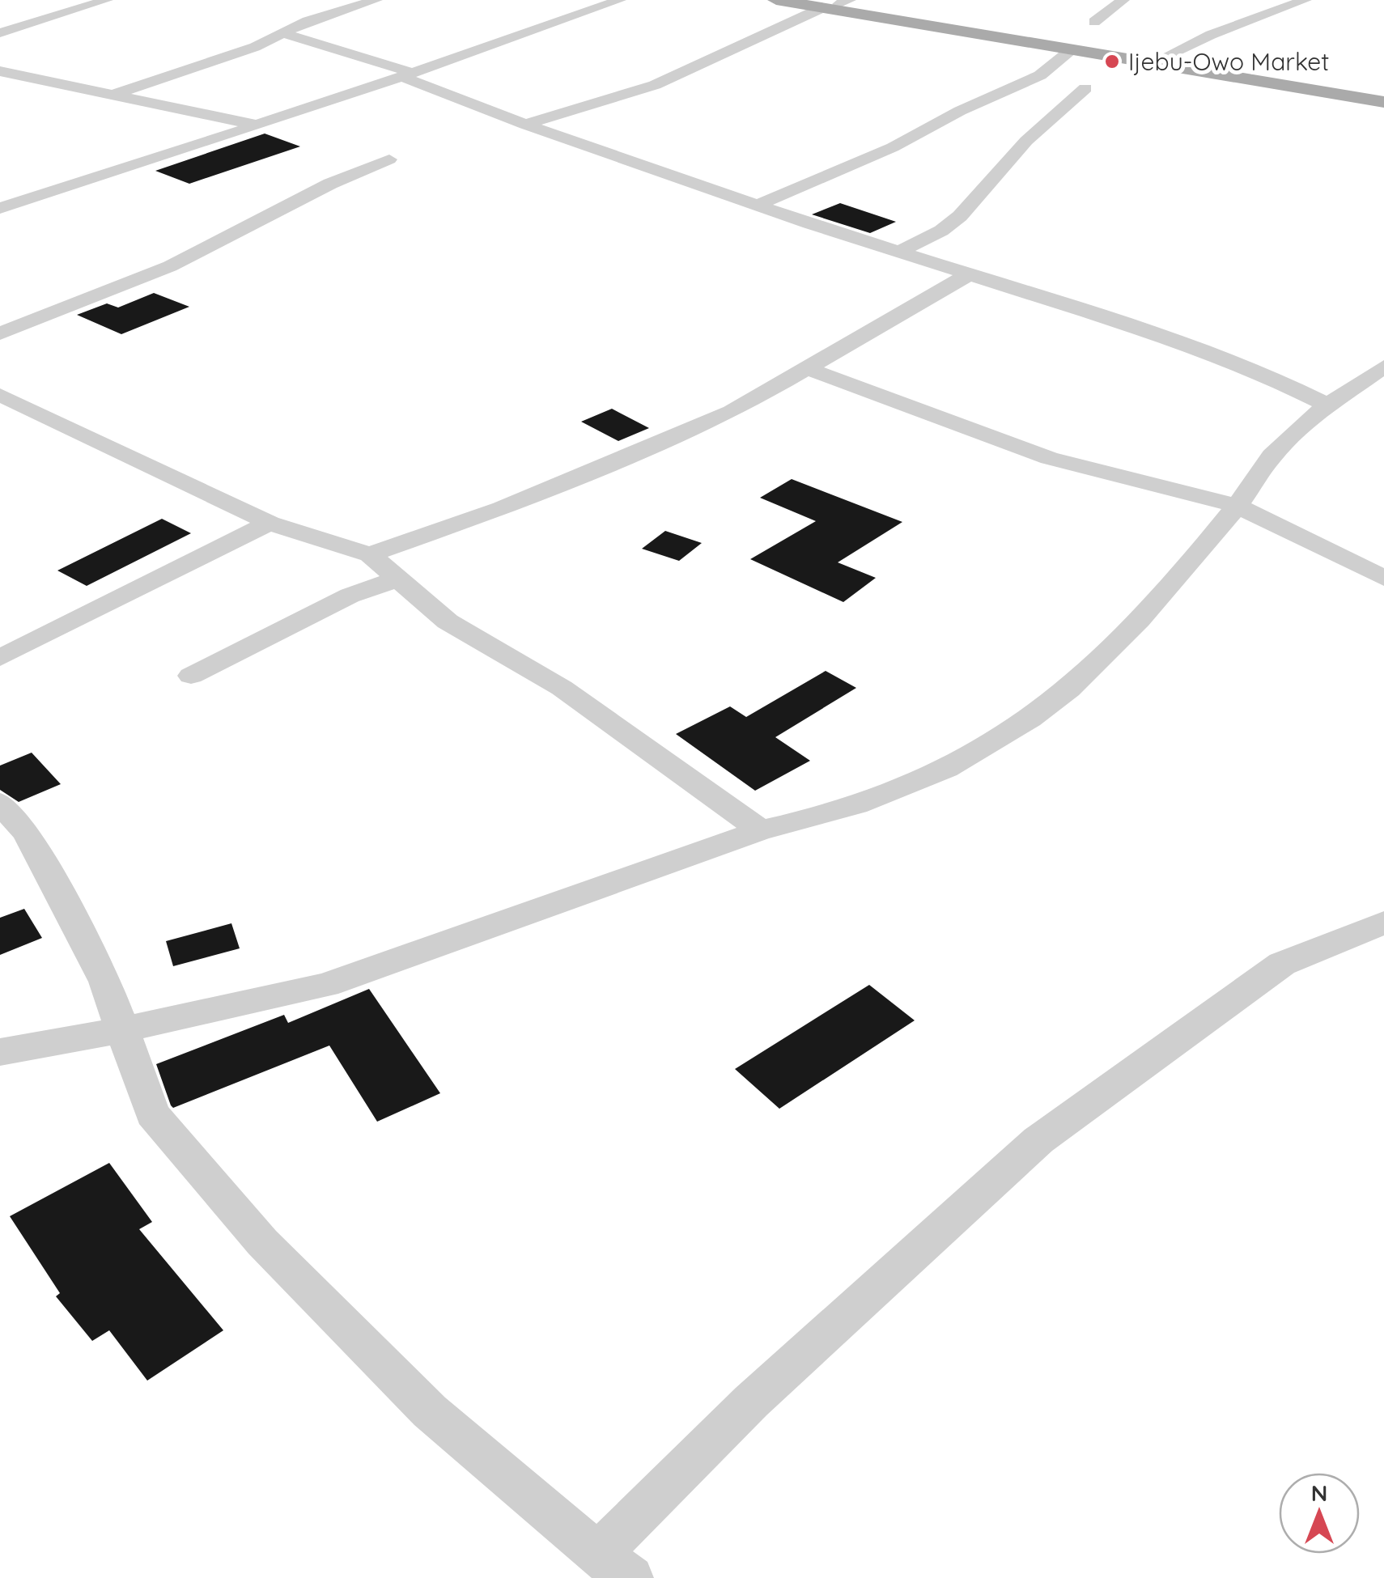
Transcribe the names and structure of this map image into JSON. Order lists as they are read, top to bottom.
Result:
{
  "places": ["Ijebu-Owo Market"],
  "north": "top"
}
